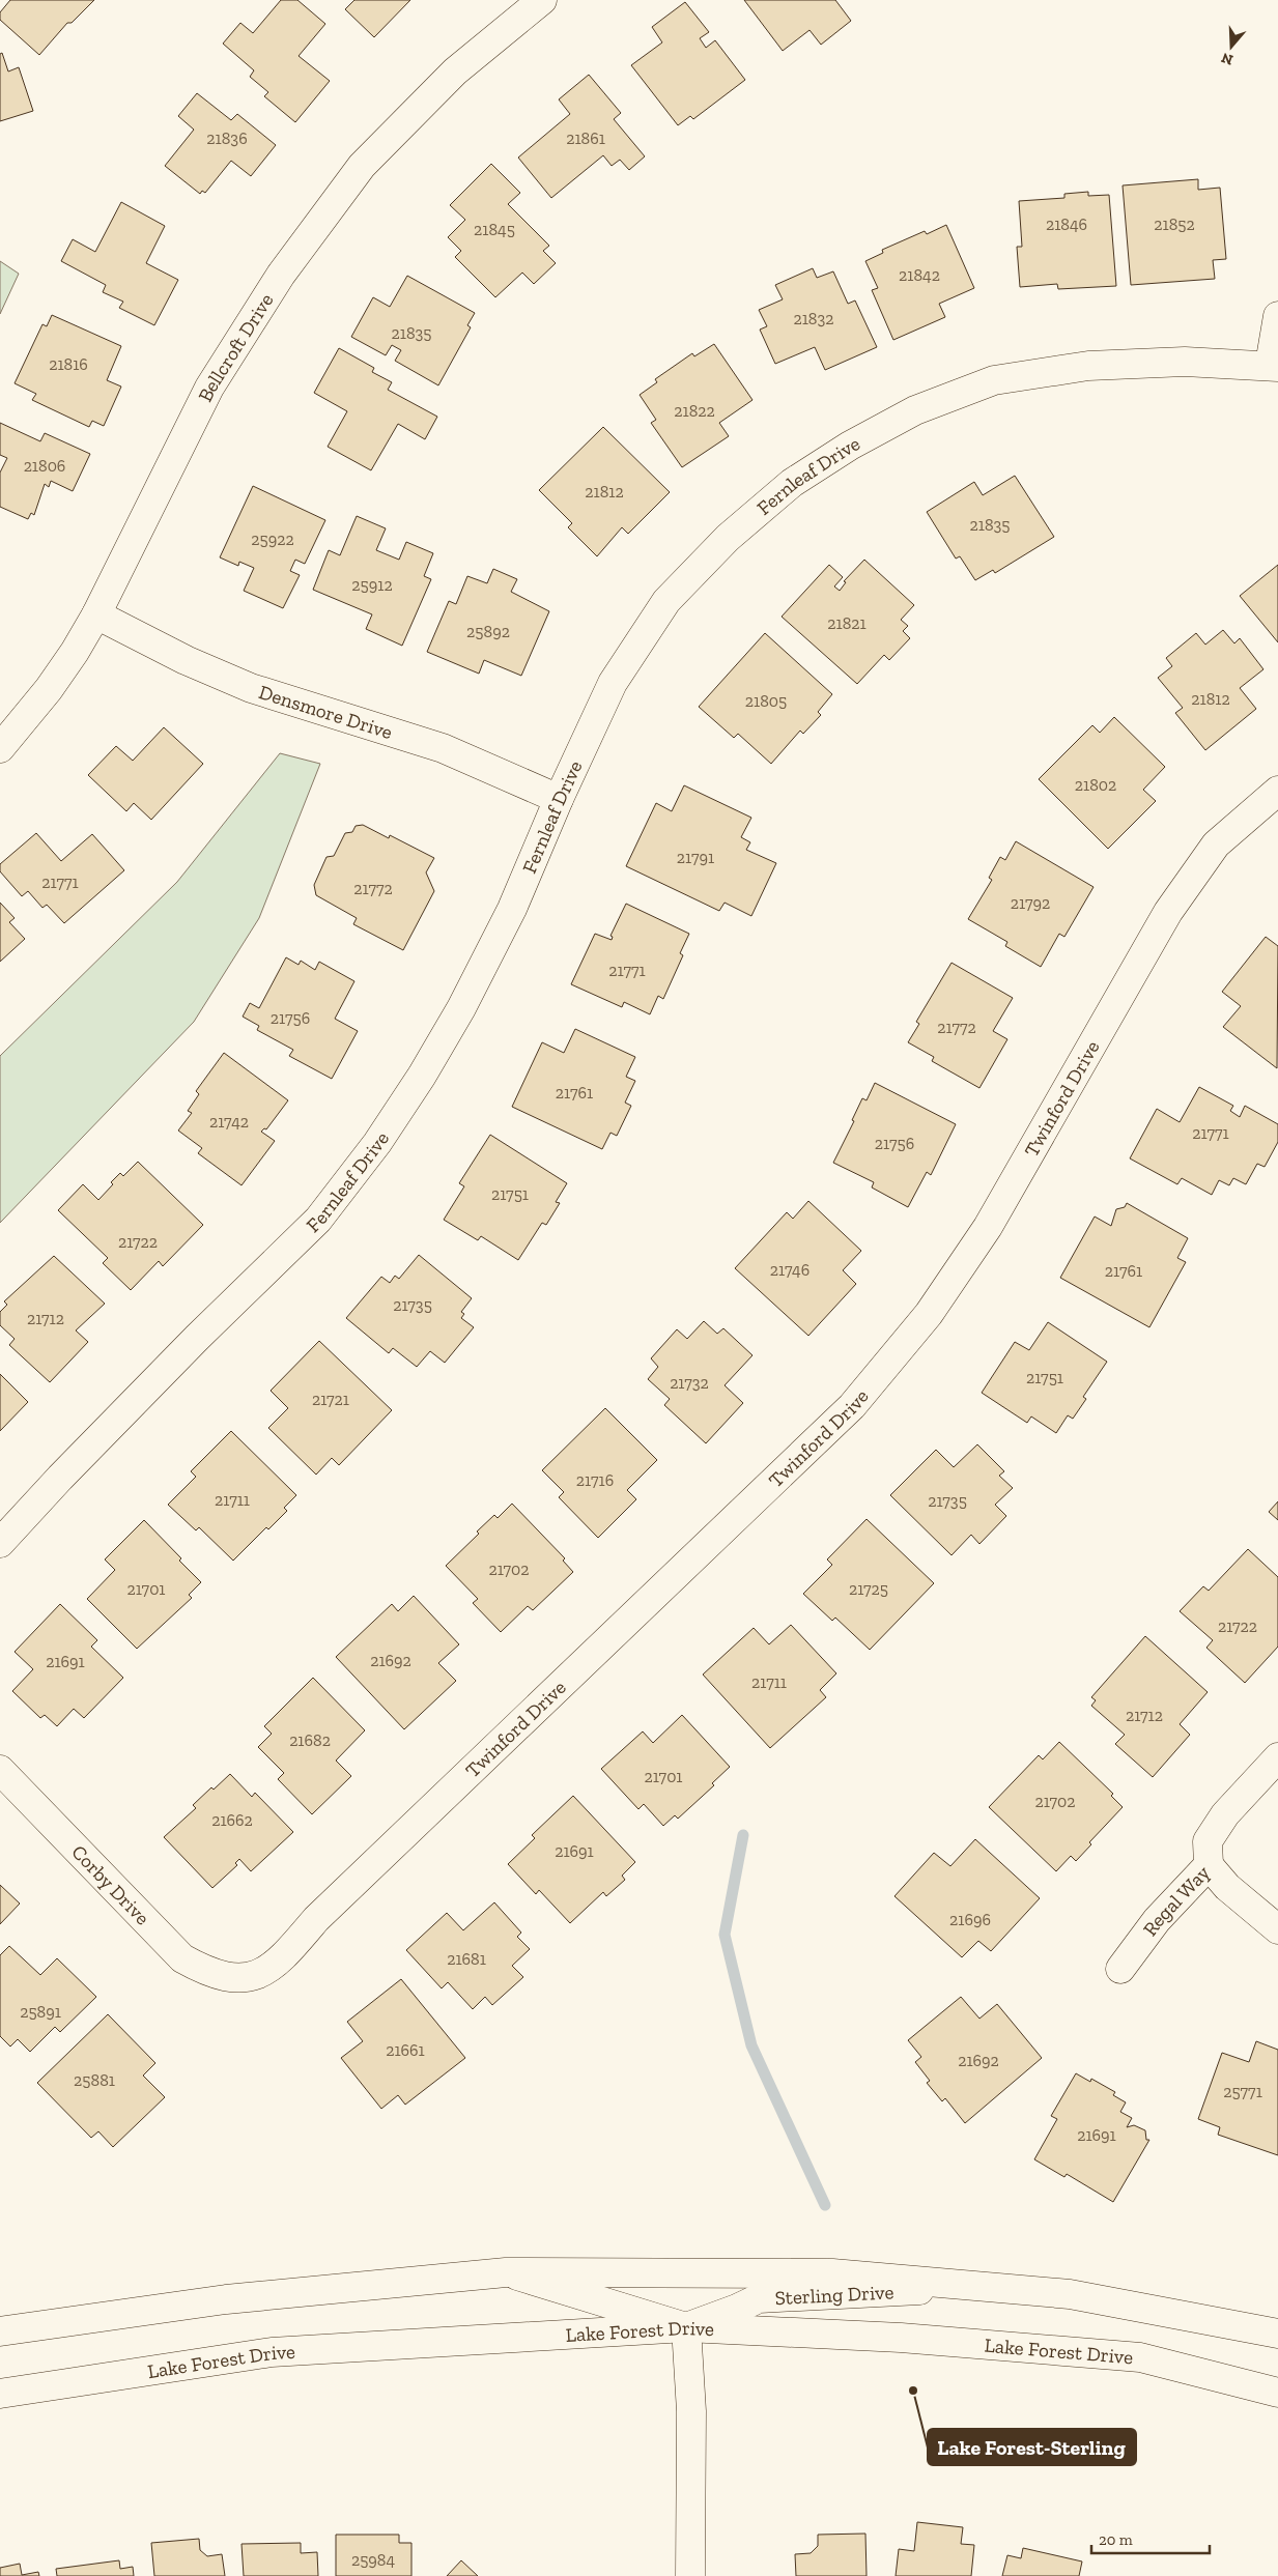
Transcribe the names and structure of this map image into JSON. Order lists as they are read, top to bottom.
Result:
{
  "streets": {
    "street": [
      "Bellcroft Drive",
      "Fernleaf Drive",
      "Densmore Drive",
      "Twinford Drive",
      "Corby Drive",
      "Regal Way",
      "Sterling Drive",
      "Lake Forest Drive"
    ]
  },
  "crossings": [
    ["Bellcroft Drive", "Densmore Drive"],
    ["Fernleaf Drive", "Densmore Drive"],
    ["Twinford Drive", "Corby Drive"],
    ["Sterling Drive", "Lake Forest Drive"]
  ],
  "places": ["Lake Forest-Sterling"],
  "house_numbers": [
    "21836",
    "21861",
    "21846",
    "21852",
    "21845",
    "21842",
    "21832",
    "21835",
    "21816",
    "21822",
    "21806",
    "21812",
    "21835",
    "25922",
    "25912",
    "21821",
    "25892",
    "21812",
    "21805",
    "21802",
    "21791",
    "21771",
    "21772",
    "21792",
    "21771",
    "21756",
    "21772",
    "21761",
    "21742",
    "21771",
    "21756",
    "21751",
    "21722",
    "21746",
    "21761",
    "21735",
    "21712",
    "21751",
    "21732",
    "21721",
    "21716",
    "21711",
    "21735",
    "21702",
    "21701",
    "21725",
    "21722",
    "21692",
    "21691",
    "21711",
    "21712",
    "21682",
    "21701",
    "21702",
    "21662",
    "21691",
    "21696",
    "21681",
    "25891",
    "21661",
    "21692",
    "25881",
    "25771",
    "21691",
    "25984"
  ],
  "scale_bar": "20 m",
  "north": "bottom"
}
